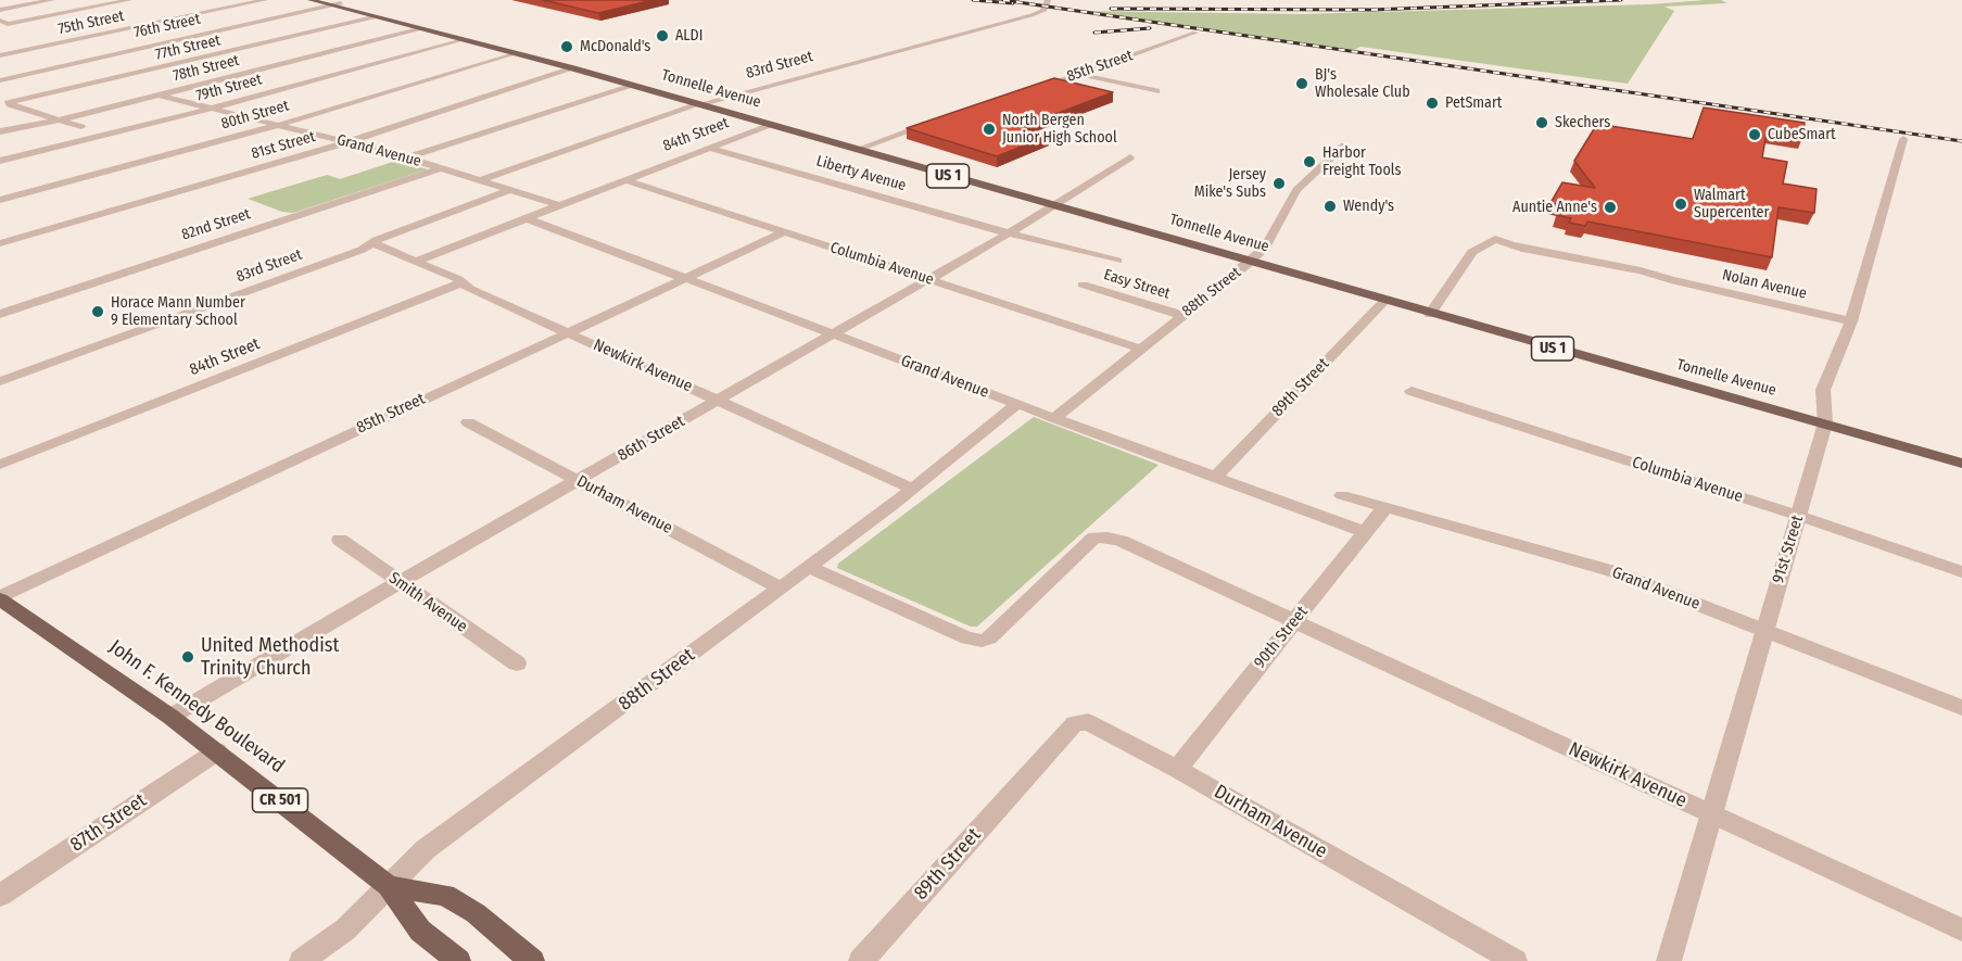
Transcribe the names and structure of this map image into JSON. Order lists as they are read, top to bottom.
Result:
{
  "streets": {
    "main road": [
      "Tonnelle Avenue",
      "US 1",
      "John F. Kennedy Boulevard",
      "CR 501"
    ],
    "street": [
      "75th Street",
      "76th Street",
      "77th Street",
      "83rd Street",
      "85th Street",
      "78th Street",
      "79th Street",
      "80th Street",
      "84th Street",
      "81st Street",
      "Grand Avenue",
      "Liberty Avenue",
      "82nd Street",
      "Columbia Avenue",
      "Easy Street",
      "Nolan Avenue",
      "88th Street",
      "Newkirk Avenue",
      "89th Street",
      "86th Street",
      "Durham Avenue",
      "91st Street",
      "Smith Avenue",
      "90th Street",
      "87th Street"
    ]
  },
  "crossings": [
    ["76th Street", "Tonnelle Avenue"],
    ["77th Street", "Tonnelle Avenue"],
    ["83rd Street", "Tonnelle Avenue"],
    ["83rd Street", "Grand Avenue"],
    ["83rd Street", "Newkirk Avenue"],
    ["85th Street", "Grand Avenue"],
    ["85th Street", "Columbia Avenue"],
    ["85th Street", "Newkirk Avenue"],
    ["85th Street", "John F. Kennedy Boulevard"],
    ["78th Street", "Tonnelle Avenue"],
    ["78th Street", "Grand Avenue"],
    ["79th Street", "Tonnelle Avenue"],
    ["79th Street", "Grand Avenue"],
    ["Tonnelle Avenue", "80th Street"],
    ["Tonnelle Avenue", "84th Street"],
    ["Tonnelle Avenue", "81st Street"],
    ["Tonnelle Avenue", "Nolan Avenue"],
    ["Tonnelle Avenue", "88th Street"],
    ["Tonnelle Avenue", "89th Street"],
    ["Tonnelle Avenue", "86th Street"],
    ["Tonnelle Avenue", "91st Street"],
    ["80th Street", "Grand Avenue"],
    ["84th Street", "Grand Avenue"],
    ["84th Street", "Liberty Avenue"],
    ["84th Street", "Columbia Avenue"],
    ["84th Street", "Newkirk Avenue"],
    ["81st Street", "Grand Avenue"],
    ["Grand Avenue", "82nd Street"],
    ["Grand Avenue", "88th Street"],
    ["Grand Avenue", "89th Street"],
    ["Grand Avenue", "86th Street"],
    ["Grand Avenue", "91st Street"],
    ["Grand Avenue", "90th Street"],
    ["Liberty Avenue", "86th Street"],
    ["Columbia Avenue", "88th Street"],
    ["Columbia Avenue", "86th Street"],
    ["Columbia Avenue", "91st Street"],
    ["Easy Street", "88th Street"],
    ["Nolan Avenue", "91st Street"],
    ["88th Street", "Newkirk Avenue"],
    ["88th Street", "Durham Avenue"],
    ["88th Street", "John F. Kennedy Boulevard"],
    ["Newkirk Avenue", "86th Street"],
    ["Newkirk Avenue", "91st Street"],
    ["Newkirk Avenue", "90th Street"],
    ["89th Street", "Durham Avenue"],
    ["86th Street", "Durham Avenue"],
    ["86th Street", "Smith Avenue"],
    ["86th Street", "John F. Kennedy Boulevard"],
    ["Durham Avenue", "90th Street"],
    ["John F. Kennedy Boulevard", "87th Street"]
  ],
  "places": [
    "ALDI",
    "McDonald's",
    "BJ's Wholesale Club",
    "PetSmart",
    "Skechers",
    "North Bergen Junior High School",
    "CubeSmart",
    "Harbor Freight Tools",
    "Jersey Mike's Subs",
    "Walmart Supercenter",
    "Wendy's",
    "Auntie Anne's",
    "Horace Mann Number 9 Elementary School",
    "United Methodist Trinity Church"
  ]
}
